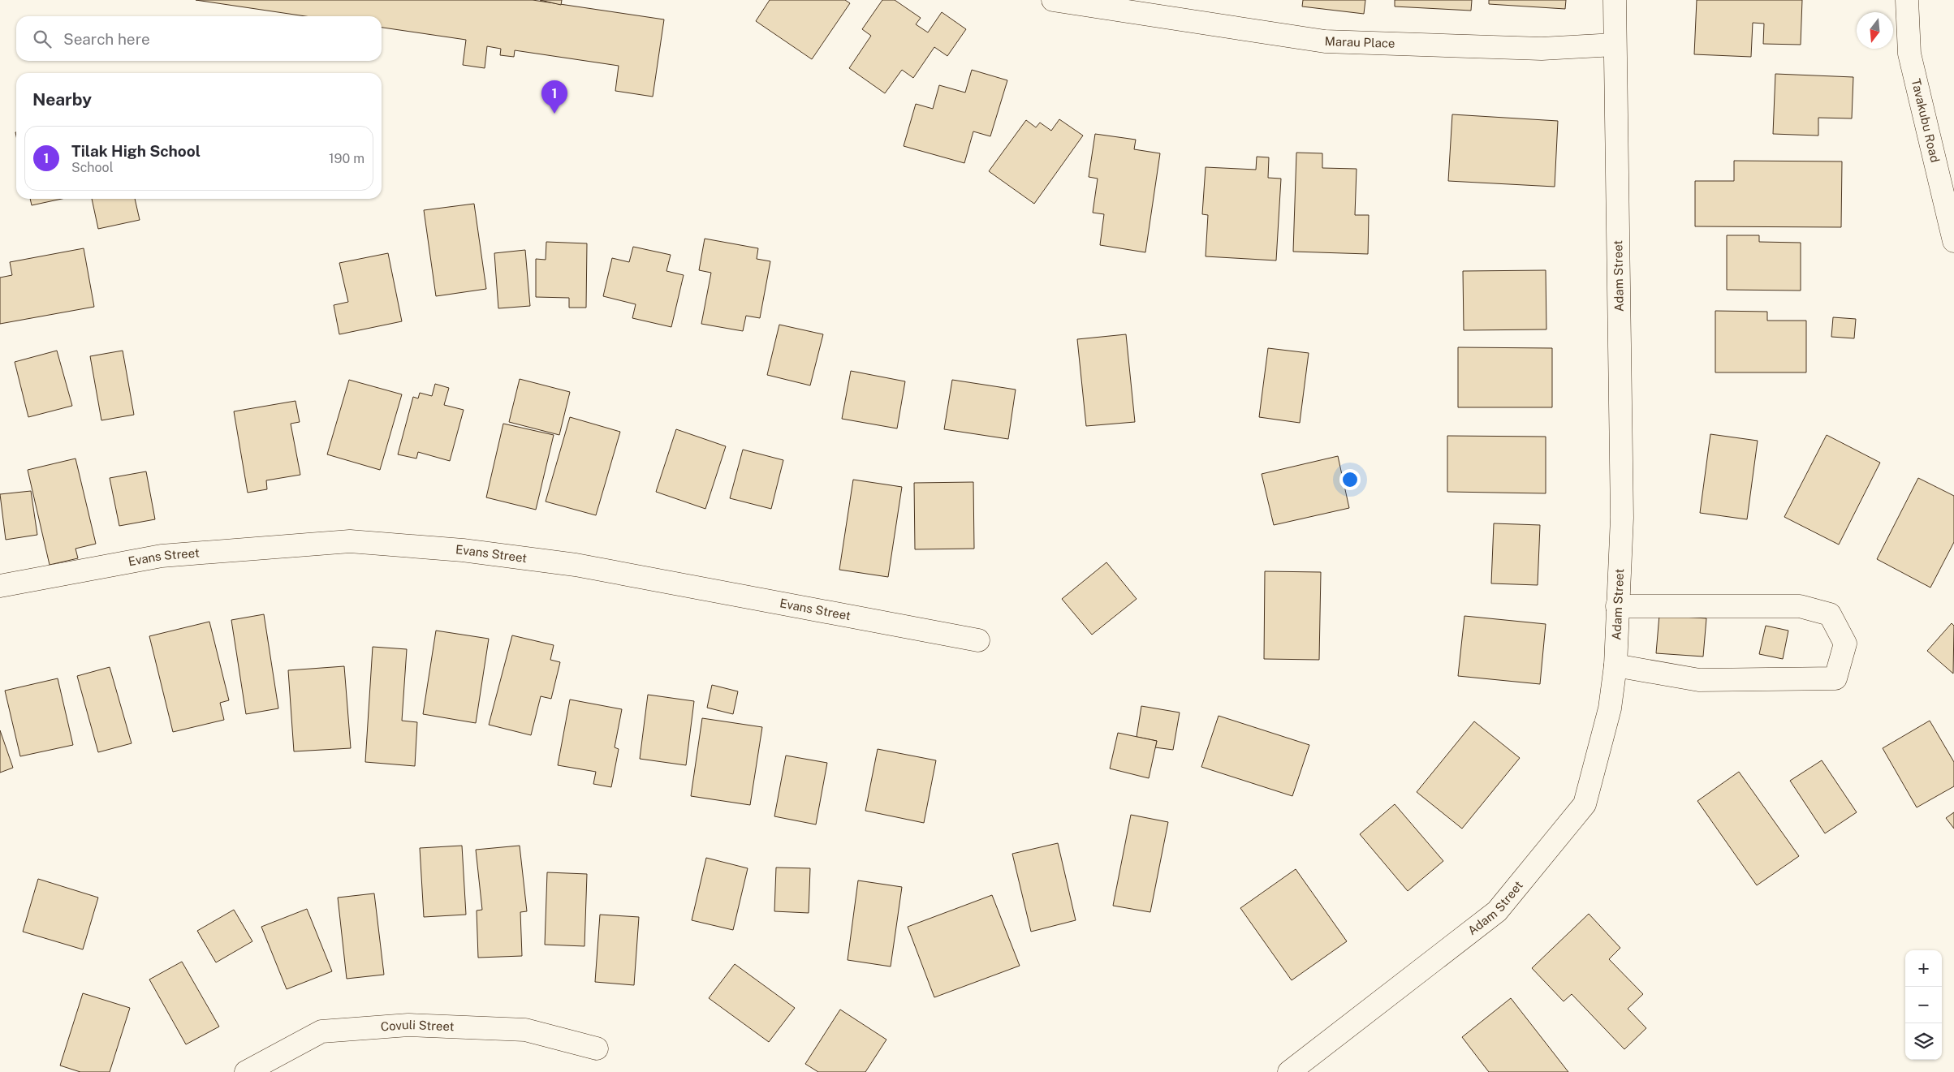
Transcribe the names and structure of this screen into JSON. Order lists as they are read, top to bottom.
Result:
{
  "streets": {
    "street": [
      "Marau Place",
      "Tavakubu Road",
      "Adam Street",
      "Evans Street",
      "Covuli Street"
    ]
  },
  "crossings": [
    ["Marau Place", "Adam Street"]
  ],
  "north": "bottom",
  "page": {
    "search": "Search here",
    "heading": "Nearby",
    "pins": "1",
    "list": [
      {
        "mark": "1",
        "name": "Tilak High School",
        "note": "School",
        "value": "190 m"
      }
    ],
    "map_buttons": ["+", "−"]
  }
}
